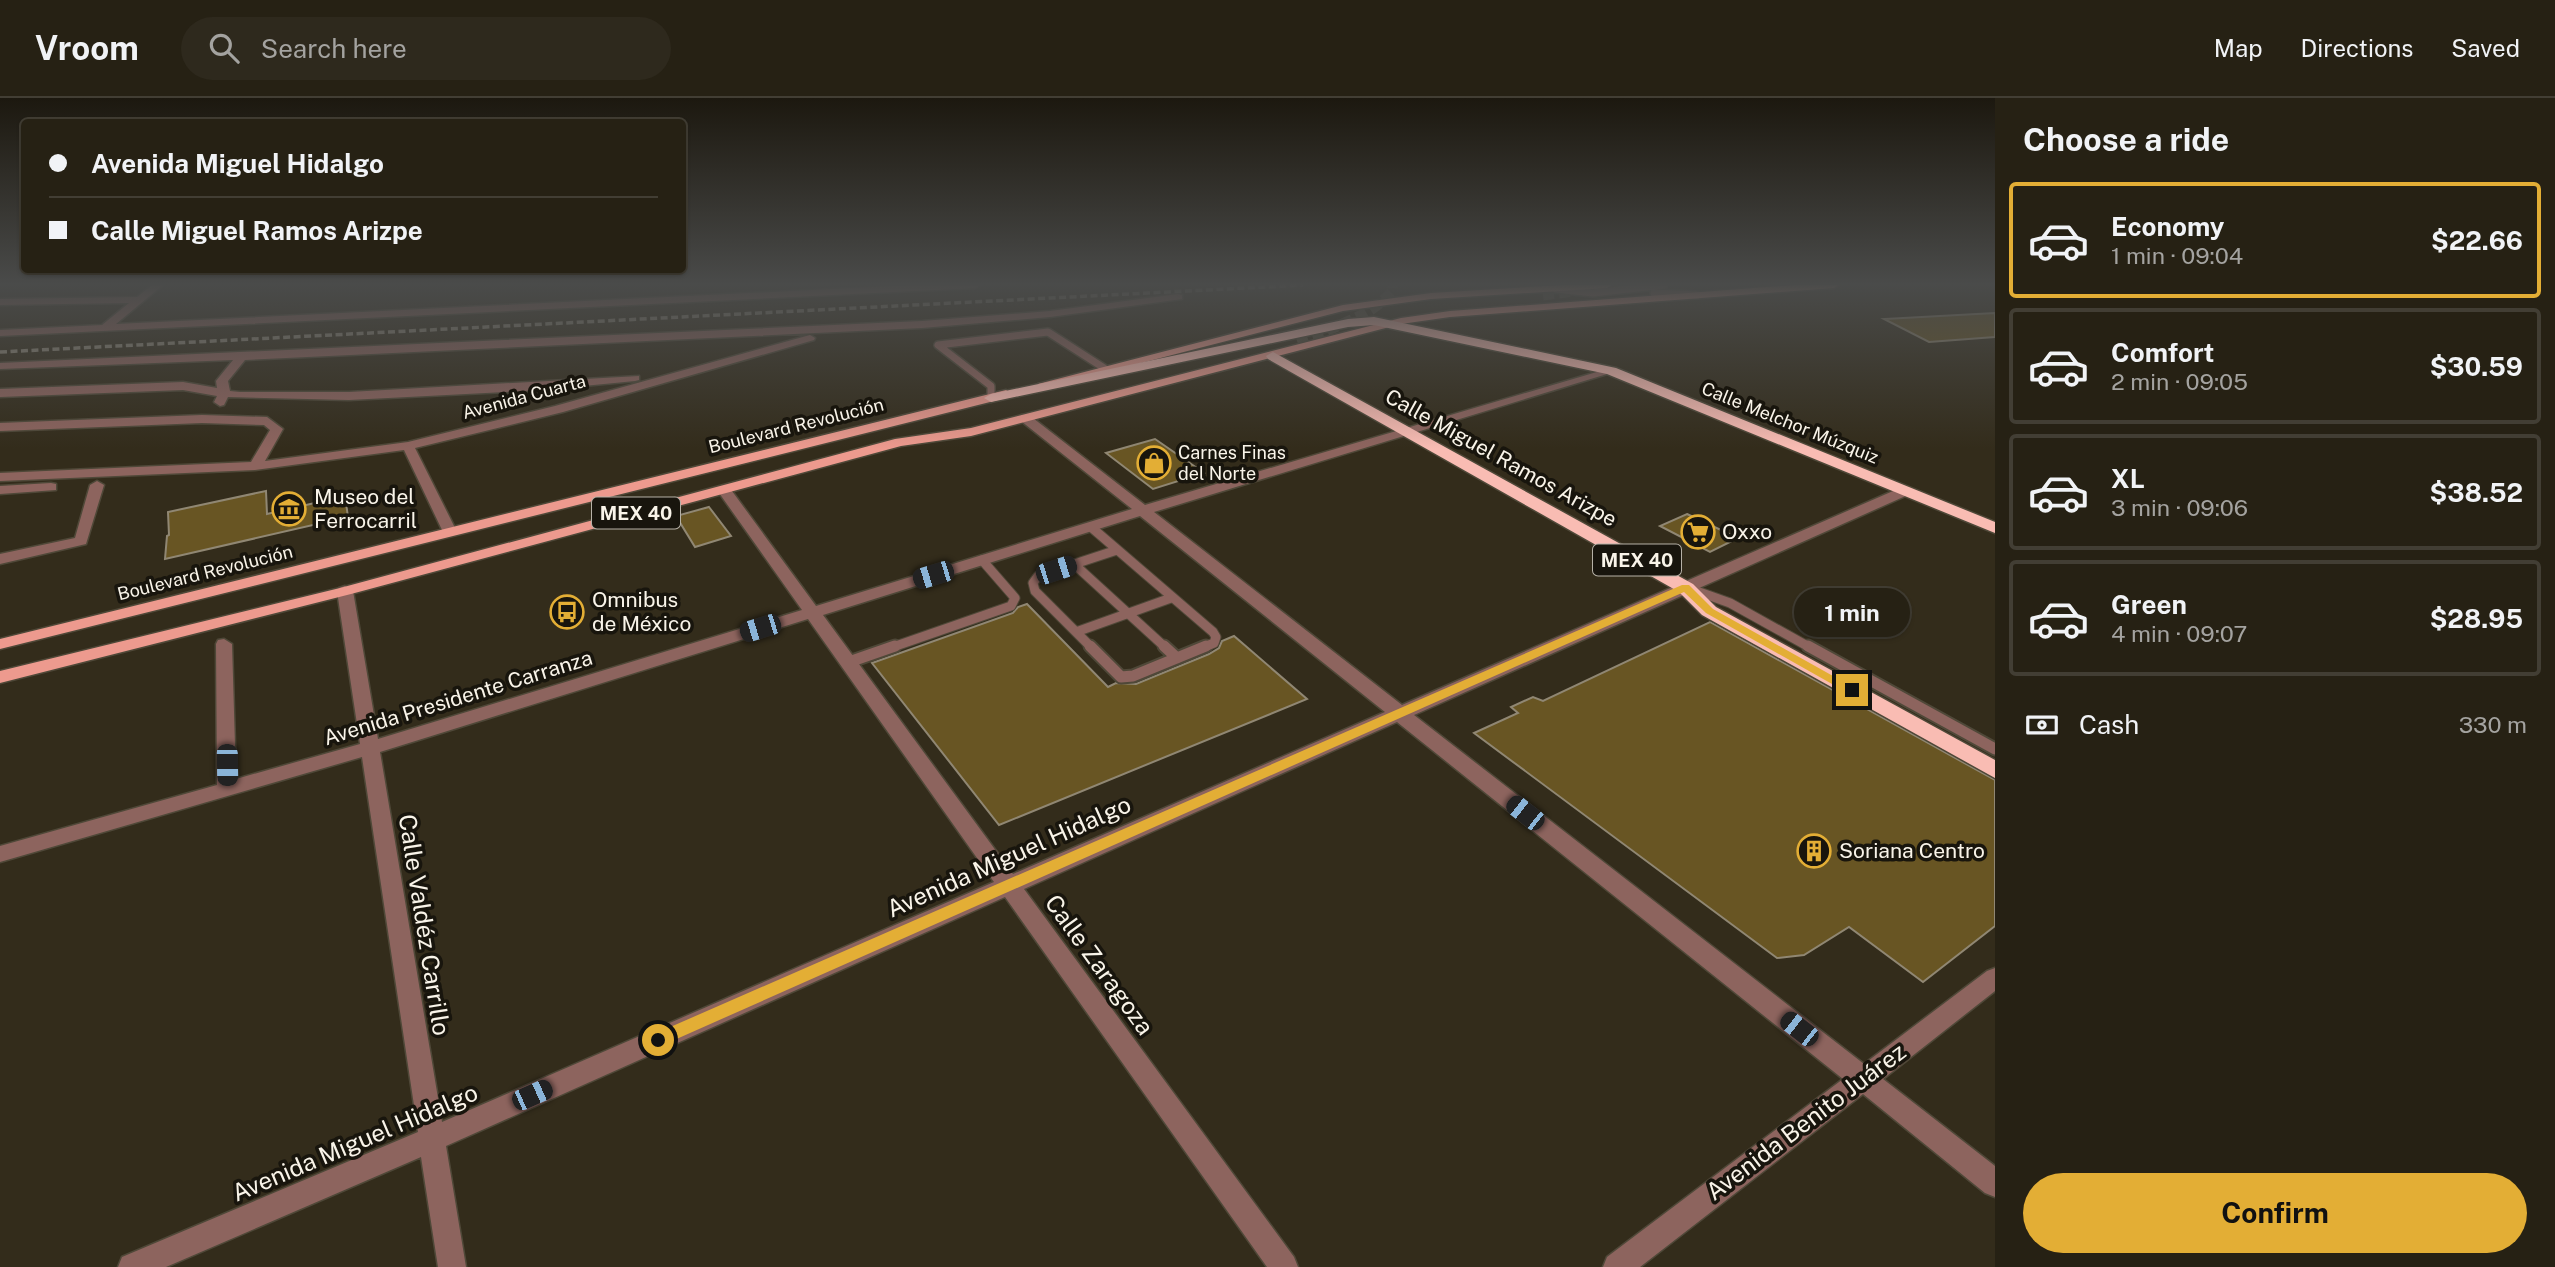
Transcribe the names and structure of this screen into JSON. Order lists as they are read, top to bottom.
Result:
{
  "streets": {
    "highway": ["Calle Melchor Múzquiz", "Calle Miguel Ramos Arizpe", "MEX 40"],
    "main road": ["Boulevard Revolución"],
    "street": [
      "Avenida Cuarta",
      "Avenida Presidente Carranza",
      "Avenida Miguel Hidalgo",
      "Calle Valdéz Carrillo",
      "Calle Zaragoza",
      "Avenida Benito Juárez"
    ]
  },
  "crossings": [
    ["Calle Melchor Múzquiz", "Boulevard Revolución"],
    ["Calle Melchor Múzquiz", "Avenida Presidente Carranza"],
    ["Calle Melchor Múzquiz", "Avenida Miguel Hidalgo"],
    ["Calle Miguel Ramos Arizpe", "MEX 40"],
    ["Calle Miguel Ramos Arizpe", "Avenida Presidente Carranza"],
    ["Calle Miguel Ramos Arizpe", "Avenida Miguel Hidalgo"],
    ["MEX 40", "Calle Valdéz Carrillo"],
    ["MEX 40", "Calle Zaragoza"],
    ["Avenida Presidente Carranza", "Calle Valdéz Carrillo"],
    ["Avenida Presidente Carranza", "Calle Zaragoza"],
    ["Avenida Miguel Hidalgo", "Calle Valdéz Carrillo"],
    ["Avenida Miguel Hidalgo", "Calle Zaragoza"]
  ],
  "places": {
    "shop": ["Carnes Finas del Norte"],
    "museum": ["Museo del Ferrocarril"],
    "supermarket": ["Oxxo"],
    "bus stop": ["Omnibus de México"],
    "building": ["Soriana Centro"]
  },
  "page": {
    "header": "Vroom",
    "search": "Search here",
    "nav": ["Map", "Directions", "Saved"],
    "heading": "Choose a ride",
    "banner": ["Avenida Miguel Hidalgo", "Calle Miguel Ramos Arizpe"],
    "list": [
      {
        "name": "Economy",
        "note": "1 min · 09:04",
        "value": "$22.66"
      },
      {
        "name": "Comfort",
        "note": "2 min · 09:05",
        "value": "$30.59"
      },
      {
        "name": "XL",
        "note": "3 min · 09:06",
        "value": "$38.52"
      },
      {
        "name": "Green",
        "note": "4 min · 09:07",
        "value": "$28.95"
      }
    ],
    "bubble": "1 min",
    "pay": ["Cash", "330 m"],
    "buttons": "Confirm"
  }
}
